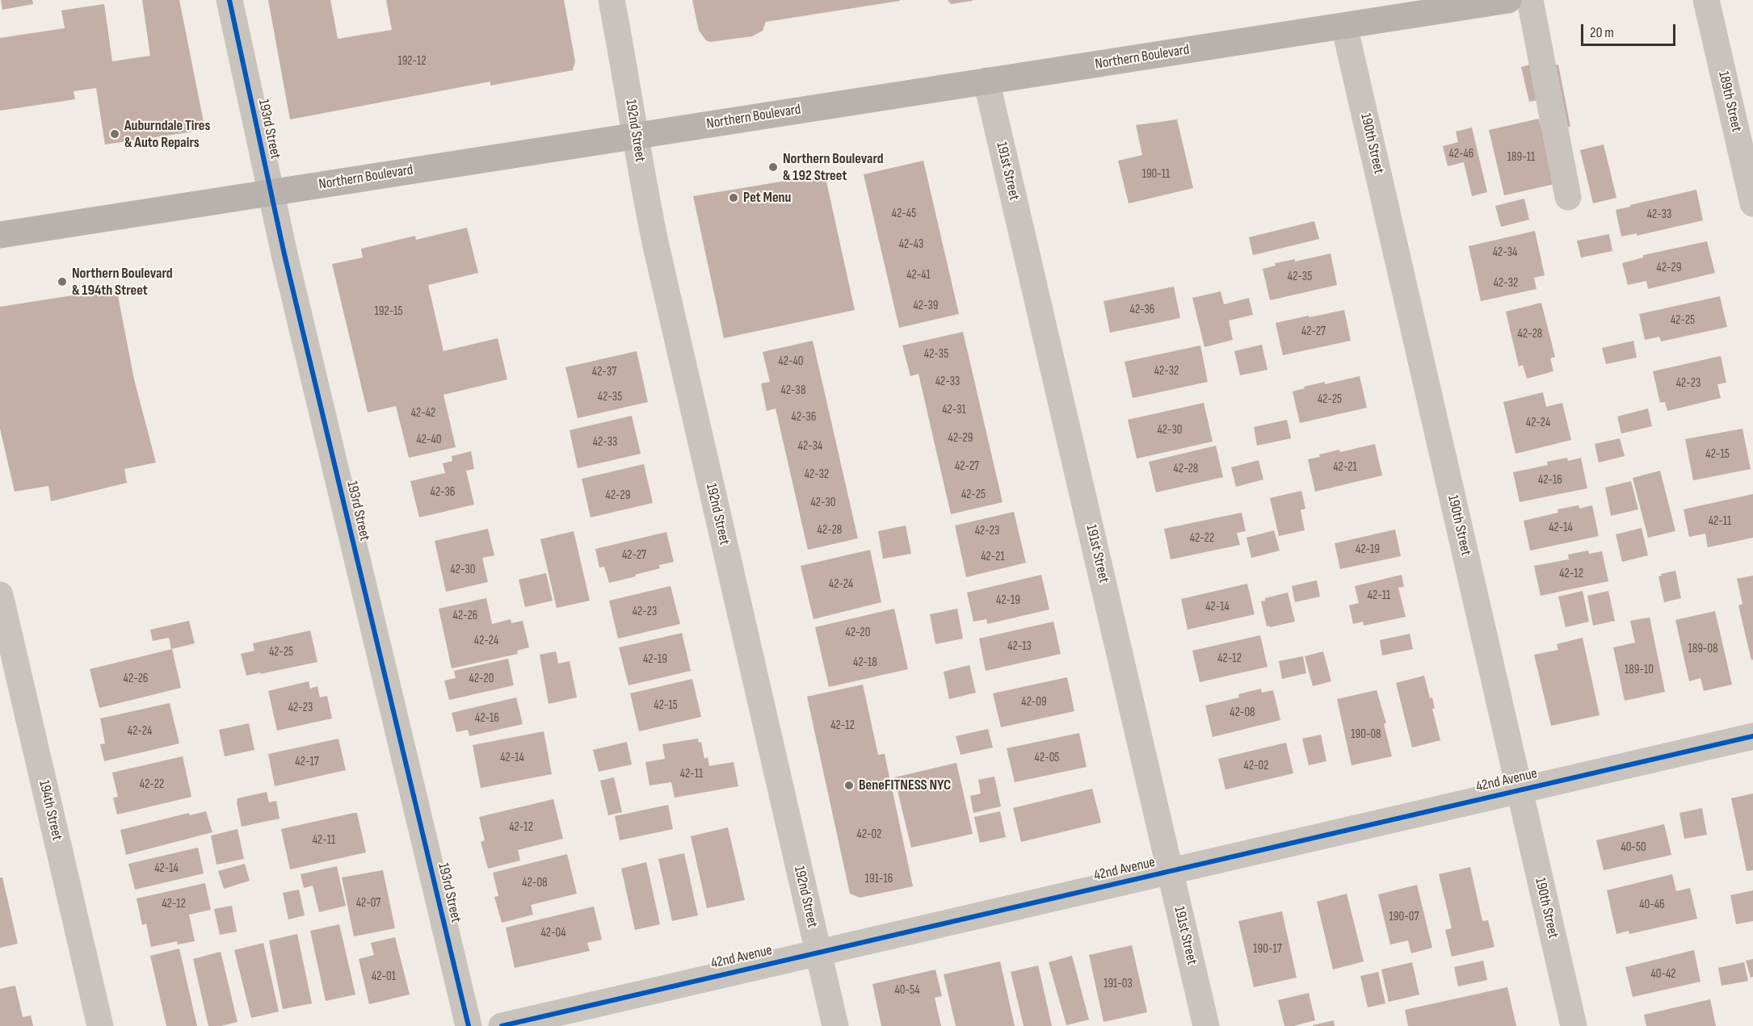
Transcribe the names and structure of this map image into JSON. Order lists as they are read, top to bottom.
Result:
{
  "streets": {
    "main road": ["Northern Boulevard"],
    "street": [
      "189th Street",
      "193rd Street",
      "192nd Street",
      "190th Street",
      "191st Street",
      "42nd Avenue",
      "194th Street"
    ]
  },
  "crossings": [
    ["Northern Boulevard", "193rd Street"],
    ["Northern Boulevard", "192nd Street"],
    ["Northern Boulevard", "190th Street"],
    ["Northern Boulevard", "191st Street"],
    ["192nd Street", "42nd Avenue"],
    ["190th Street", "42nd Avenue"],
    ["191st Street", "42nd Avenue"]
  ],
  "places": [
    "Auburndale Tires & Auto Repairs",
    "Northern Boulevard & 192 Street",
    "Pet Menu",
    "Northern Boulevard & 194th Street",
    "BeneFITNESS NYC"
  ],
  "house_numbers": [
    "192-12",
    "42-46",
    "189-11",
    "190-11",
    "42-45",
    "42-33",
    "42-43",
    "42-34",
    "42-29",
    "42-41",
    "42-35",
    "42-32",
    "42-39",
    "42-36",
    "192-15",
    "42-25",
    "42-27",
    "42-28",
    "42-35",
    "42-40",
    "42-32",
    "42-37",
    "42-33",
    "42-23",
    "42-38",
    "42-35",
    "42-25",
    "42-31",
    "42-42",
    "42-36",
    "42-24",
    "42-30",
    "42-29",
    "42-40",
    "42-33",
    "42-34",
    "42-15",
    "42-27",
    "42-21",
    "42-28",
    "42-32",
    "42-16",
    "42-36",
    "42-25",
    "42-29",
    "42-30",
    "42-11",
    "42-14",
    "42-28",
    "42-23",
    "42-22",
    "42-19",
    "42-27",
    "42-21",
    "42-30",
    "42-12",
    "42-24",
    "42-11",
    "42-19",
    "42-14",
    "42-23",
    "42-26",
    "42-20",
    "42-24",
    "42-13",
    "189-08",
    "42-25",
    "42-12",
    "42-19",
    "42-18",
    "189-10",
    "42-26",
    "42-20",
    "42-09",
    "42-15",
    "42-23",
    "42-08",
    "42-16",
    "42-12",
    "42-24",
    "190-08",
    "42-14",
    "42-05",
    "42-17",
    "42-02",
    "42-11",
    "42-22",
    "42-12",
    "42-02",
    "42-11",
    "40-50",
    "42-14",
    "191-16",
    "42-08",
    "42-07",
    "42-12",
    "40-46",
    "190-07",
    "42-04",
    "190-17",
    "40-42",
    "42-01",
    "191-03",
    "40-54"
  ],
  "scale_bar": "20 m"
}
